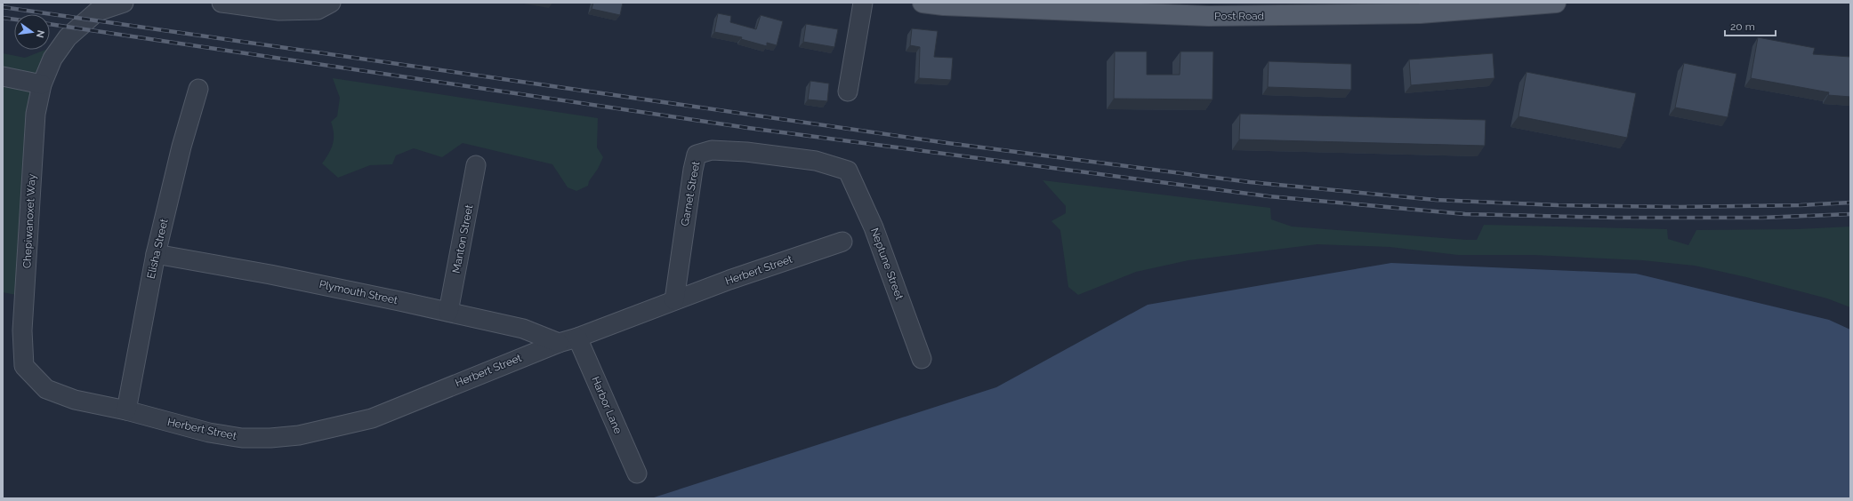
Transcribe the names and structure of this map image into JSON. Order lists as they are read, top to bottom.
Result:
{
  "streets": {
    "main road": ["Post Road"],
    "street": [
      "Garnet Street",
      "Chepiwanoxet Way",
      "Manton Street",
      "Elisha Street",
      "Neptune Street",
      "Herbert Street",
      "Plymouth Street",
      "Harbor Lane"
    ]
  },
  "crossings": [
    ["Garnet Street", "Neptune Street"],
    ["Garnet Street", "Herbert Street"],
    ["Chepiwanoxet Way", "Elisha Street"],
    ["Chepiwanoxet Way", "Herbert Street"],
    ["Manton Street", "Plymouth Street"],
    ["Elisha Street", "Herbert Street"],
    ["Elisha Street", "Plymouth Street"],
    ["Herbert Street", "Plymouth Street"],
    ["Herbert Street", "Harbor Lane"]
  ],
  "scale_bar": "20 m",
  "north": "right"
}
